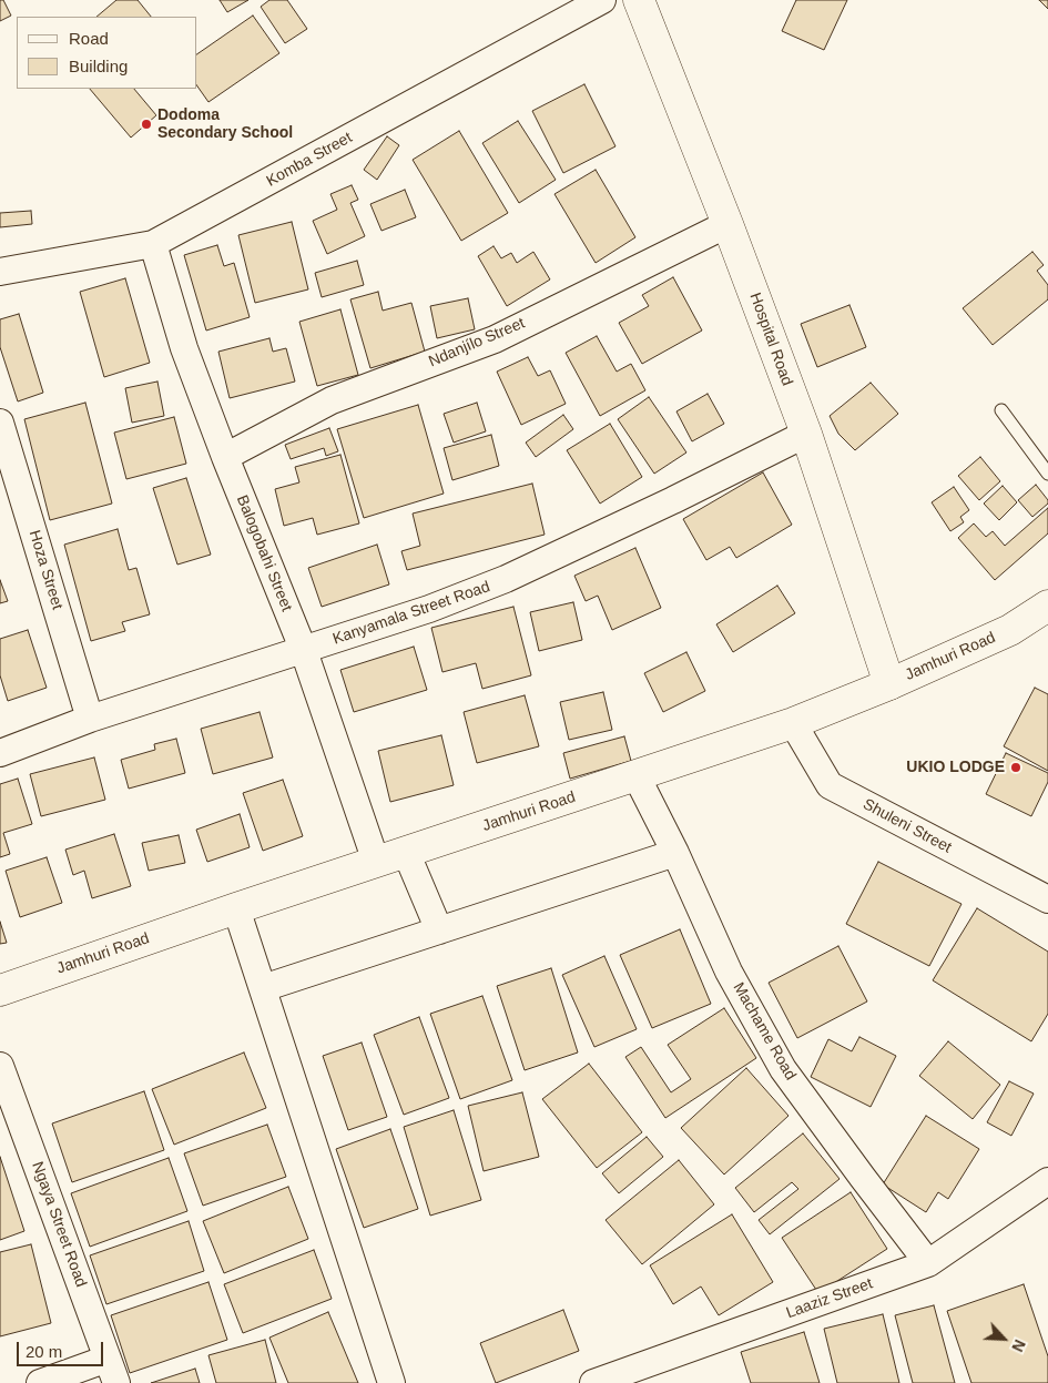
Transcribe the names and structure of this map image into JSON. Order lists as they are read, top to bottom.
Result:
{
  "streets": {
    "main road": ["Hospital Road", "Jamhuri Road"],
    "street": [
      "Komba Street",
      "Ndanjílo Street",
      "Balogobahi Street",
      "Hoza Street",
      "Kanyamala Street Road",
      "Shuleni Street",
      "Machame Road",
      "Ngaya Street Road",
      "Laaziz Street"
    ]
  },
  "crossings": [
    ["Komba Street", "Balogobahi Street"],
    ["Hospital Road", "Ndanjílo Street"],
    ["Hospital Road", "Kanyamala Street Road"],
    ["Hospital Road", "Jamhuri Road"],
    ["Ndanjílo Street", "Balogobahi Street"],
    ["Balogobahi Street", "Kanyamala Street Road"],
    ["Balogobahi Street", "Jamhuri Road"],
    ["Hoza Street", "Kanyamala Street Road"],
    ["Jamhuri Road", "Shuleni Street"],
    ["Jamhuri Road", "Machame Road"],
    ["Machame Road", "Laaziz Street"]
  ],
  "places": ["Dodoma Secondary School", "UKIO LODGE"],
  "legend": ["Road", "Building"],
  "scale_bar": "20 m",
  "north": "bottom right"
}
